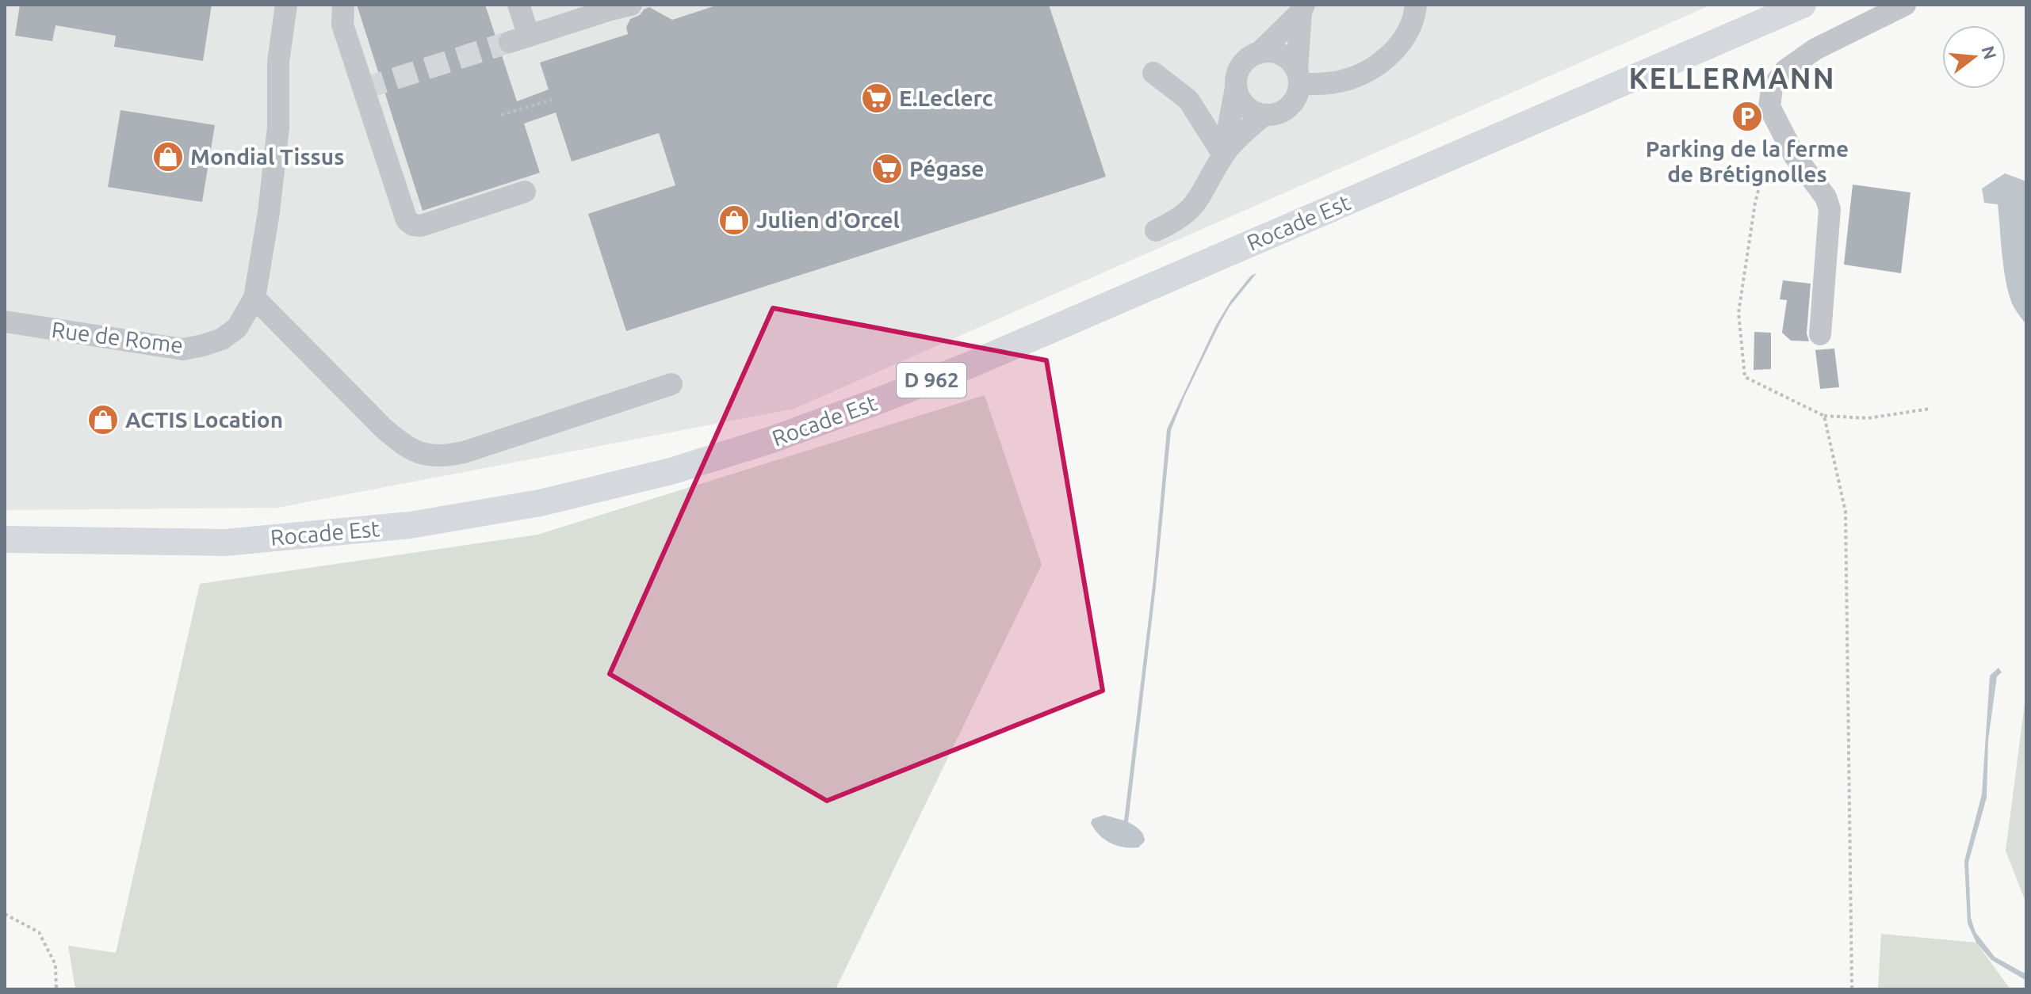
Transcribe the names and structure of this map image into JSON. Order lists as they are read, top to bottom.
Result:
{
  "streets": {
    "main road": ["Rocade Est", "D 962"],
    "street": ["Rue de Rome"]
  },
  "districts": ["KELLERMANN"],
  "places": {
    "supermarket": ["E.Leclerc", "Pégase"],
    "parking": ["Parking de la ferme de Brétignolles"],
    "shop": ["Mondial Tissus", "Julien d'Orcel", "ACTIS Location"]
  },
  "north": "right"
}
